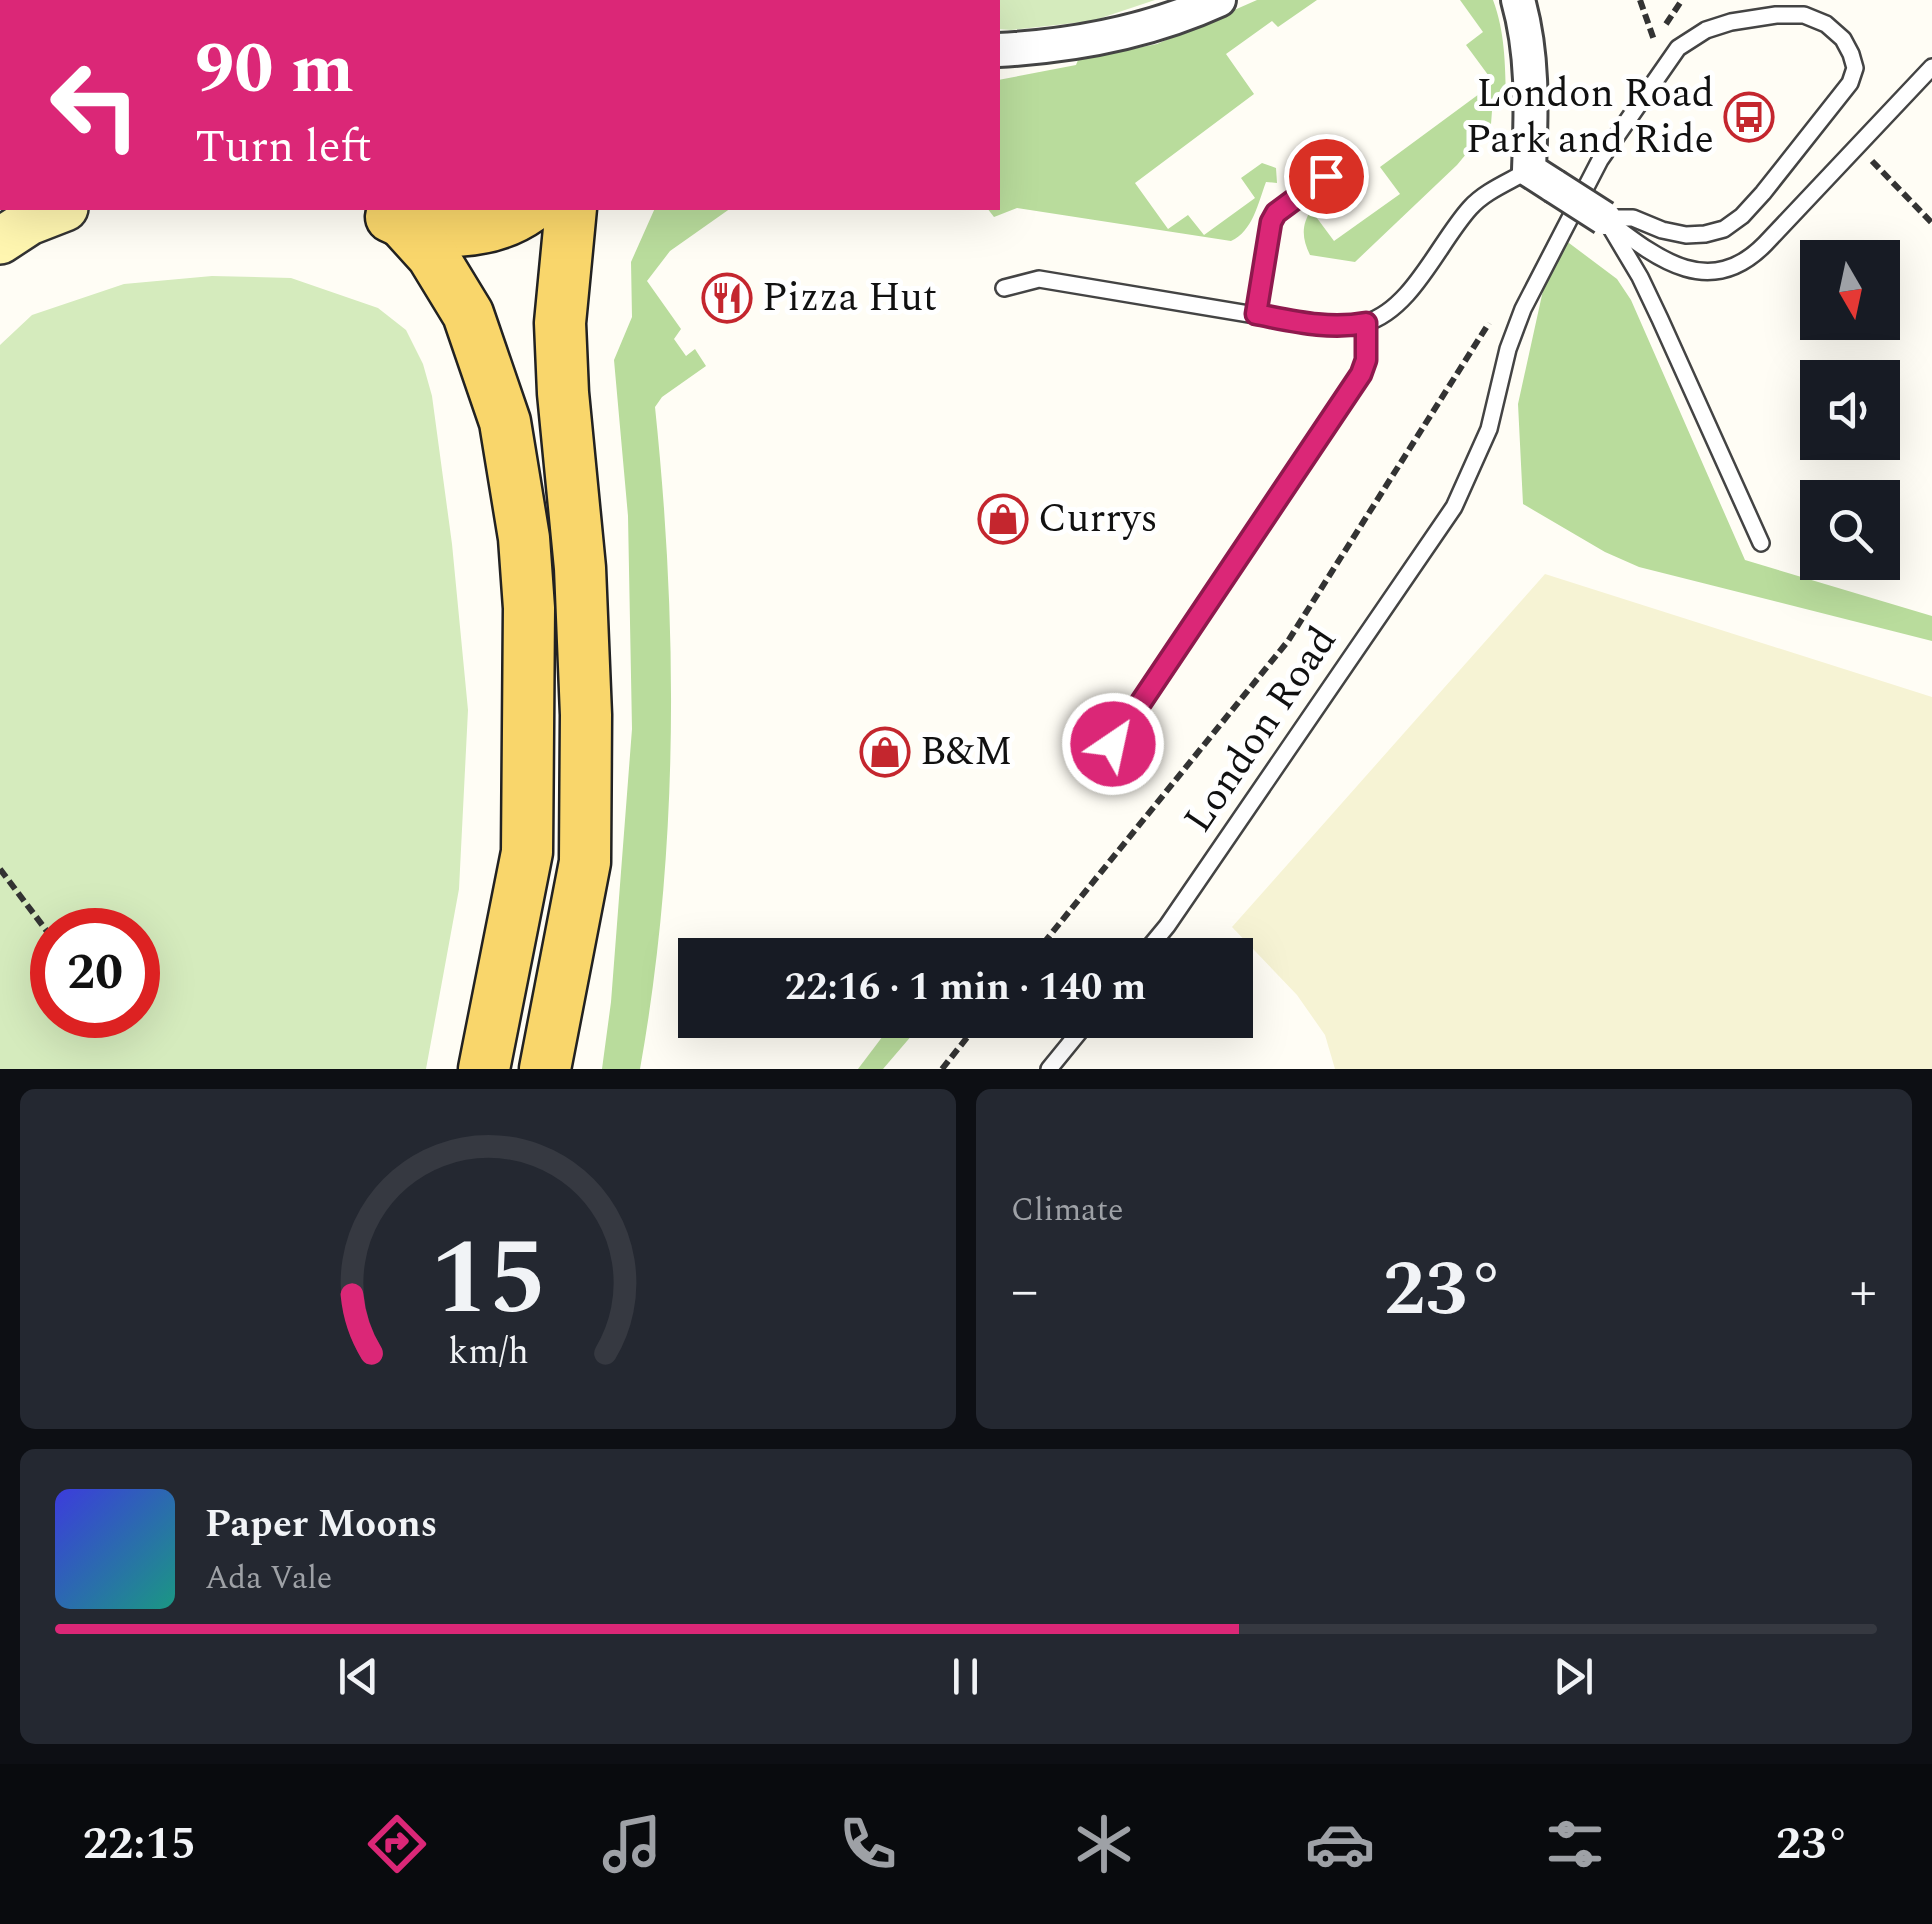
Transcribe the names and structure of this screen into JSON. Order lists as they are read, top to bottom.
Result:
{
  "streets": {
    "lane": ["London Road"]
  },
  "places": {
    "bus stop": ["London Road Park and Ride"],
    "restaurant": ["Pizza Hut"],
    "shop": ["Currys", "B&M"]
  },
  "north": "bottom",
  "page": {
    "turn": ["90 m", "Turn left"],
    "limit": "20",
    "trip": "22:16 · 1 min · 140 m",
    "tile": "Climate",
    "heat": ["−", "23°", "+"],
    "song": ["Paper Moons", "Ada Vale"],
    "tabs": ["22:15", "23°"],
    "gauge": ["15", "km/h"]
  }
}
